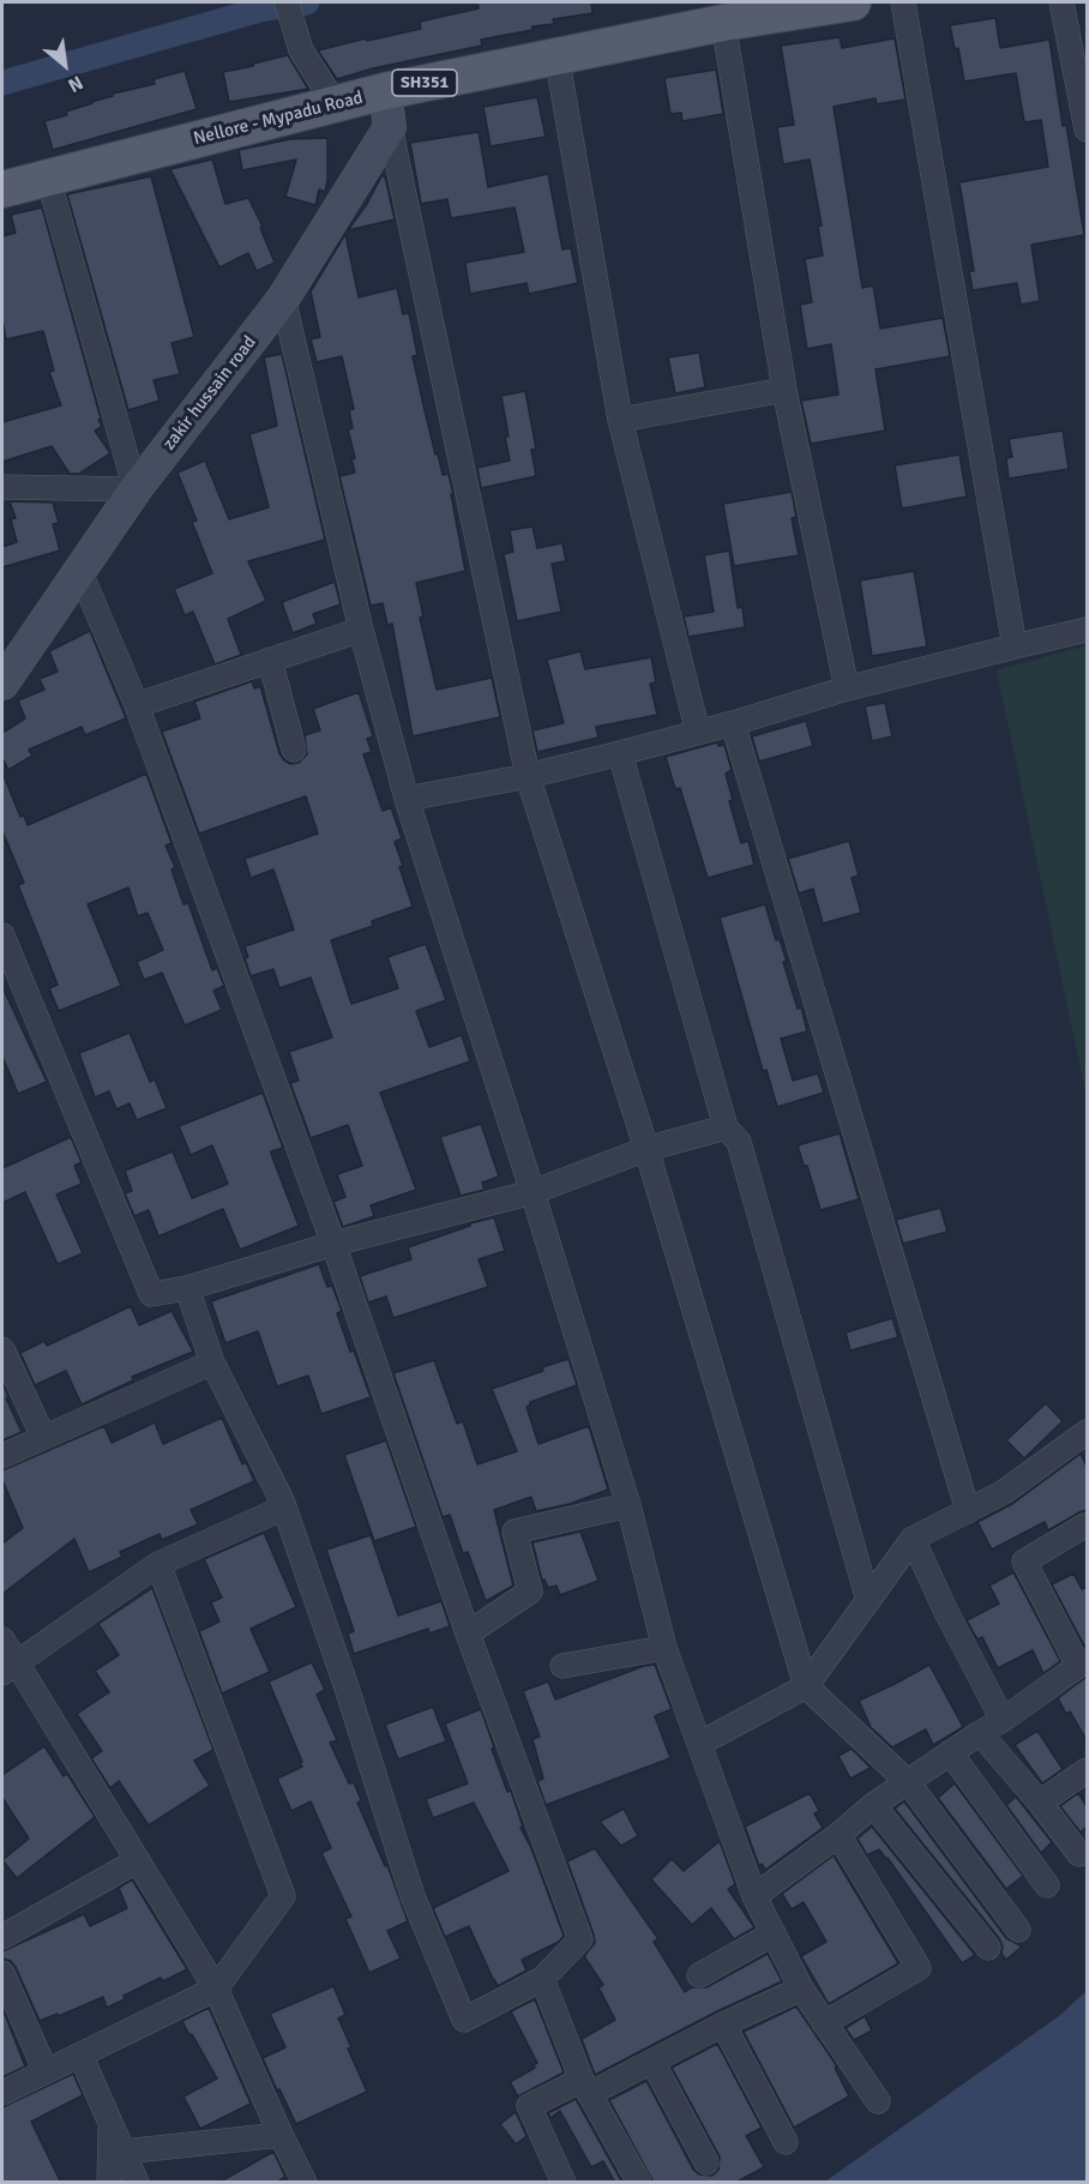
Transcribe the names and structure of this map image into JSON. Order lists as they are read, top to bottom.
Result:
{
  "streets": {
    "main road": ["SH351", "Nellore - Mypadu Road"],
    "street": ["zakir hussain road"]
  },
  "north": "bottom right"
}
